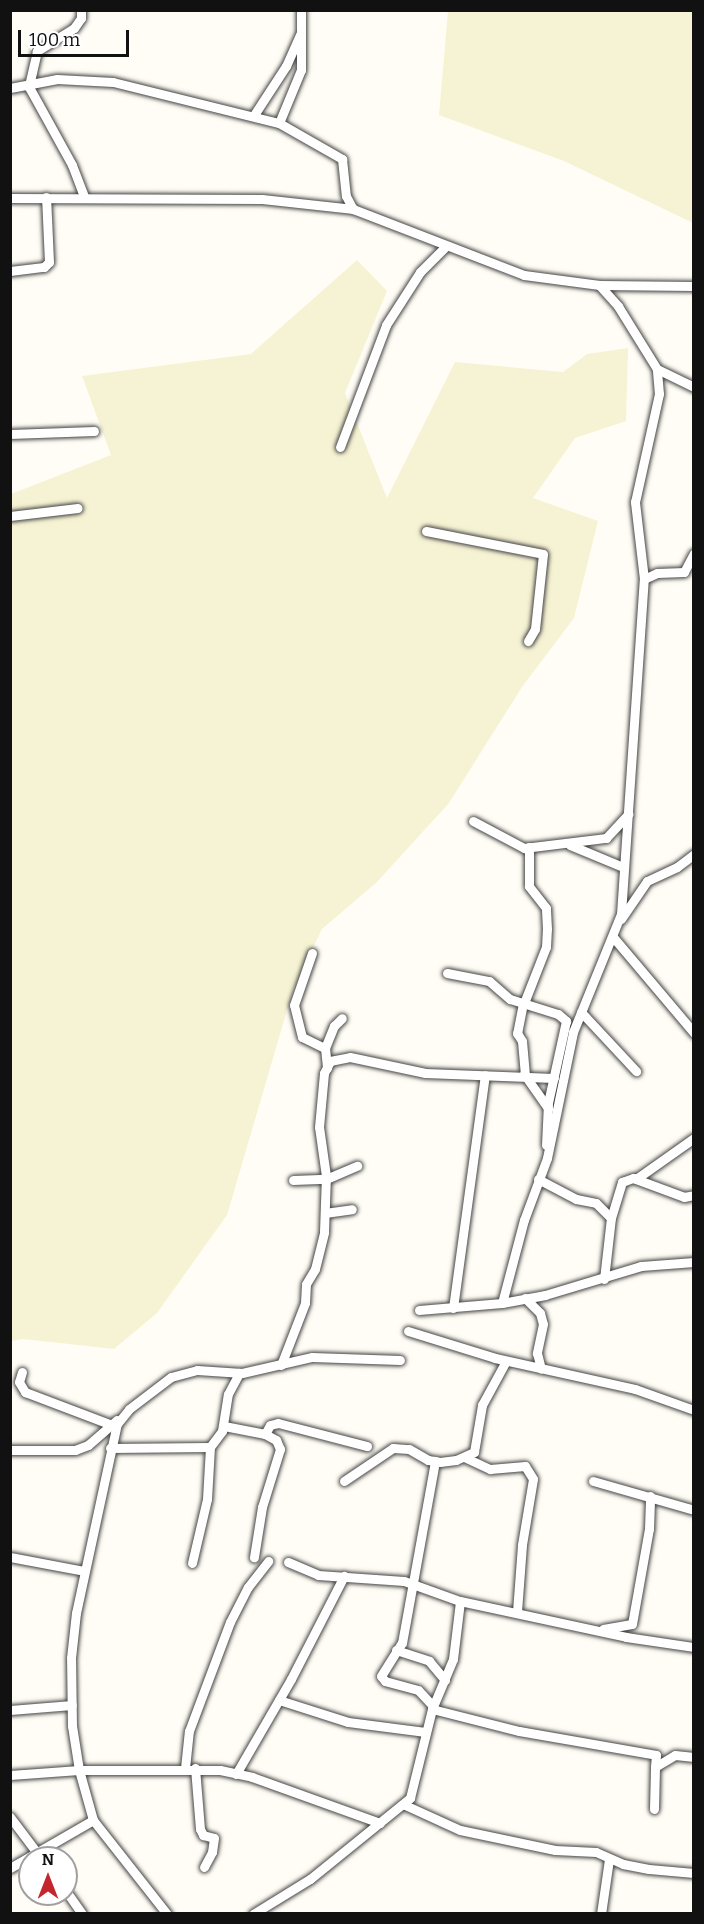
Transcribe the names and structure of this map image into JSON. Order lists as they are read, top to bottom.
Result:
{
  "scale_bar": "100 m",
  "north": "top"
}
